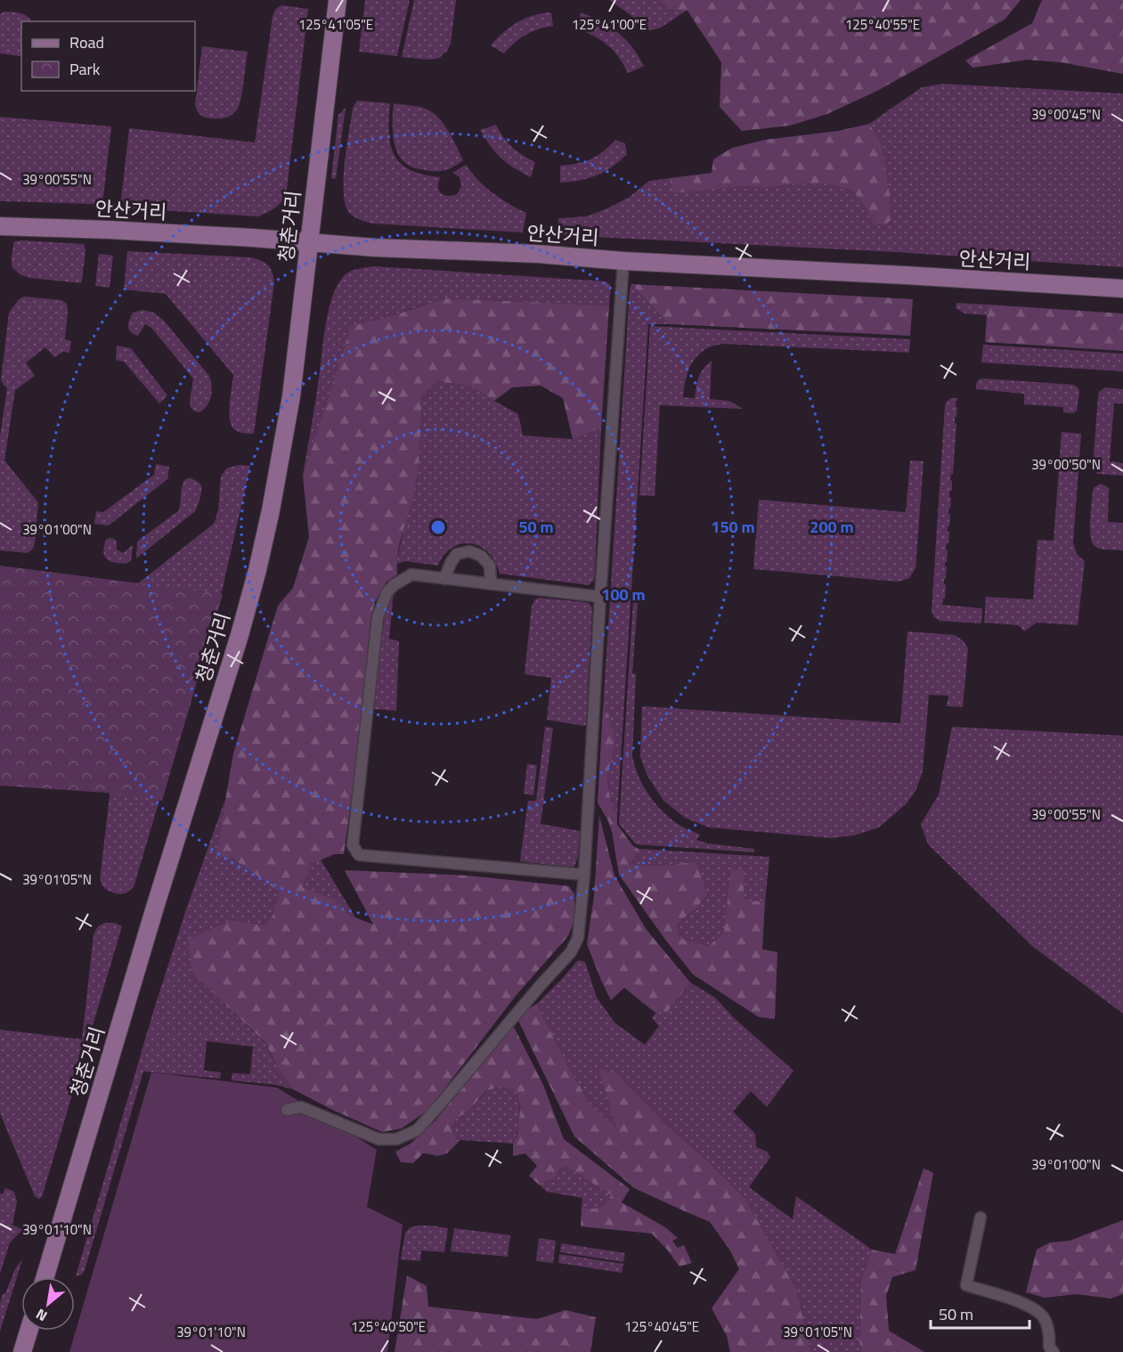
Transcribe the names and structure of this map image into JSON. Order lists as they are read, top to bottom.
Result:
{
  "streets": {
    "main road": ["안산거리", "청춘거리"]
  },
  "crossings": [
    ["안산거리", "청춘거리"]
  ],
  "legend": ["Road", "Park"],
  "scale_bar": "50 m",
  "north": "bottom left",
  "coordinates": [
    "125°41'05\"E",
    "125°41'00\"E",
    "125°40'55\"E",
    "39°00'45\"N",
    "39°00'55\"N",
    "39°00'50\"N",
    "39°01'00\"N",
    "39°01'05\"N",
    "39°01'10\"N",
    "125°40'50\"E",
    "125°40'45\"E"
  ],
  "rings": [
    "50 m",
    "150 m",
    "200 m",
    "100 m"
  ]
}
